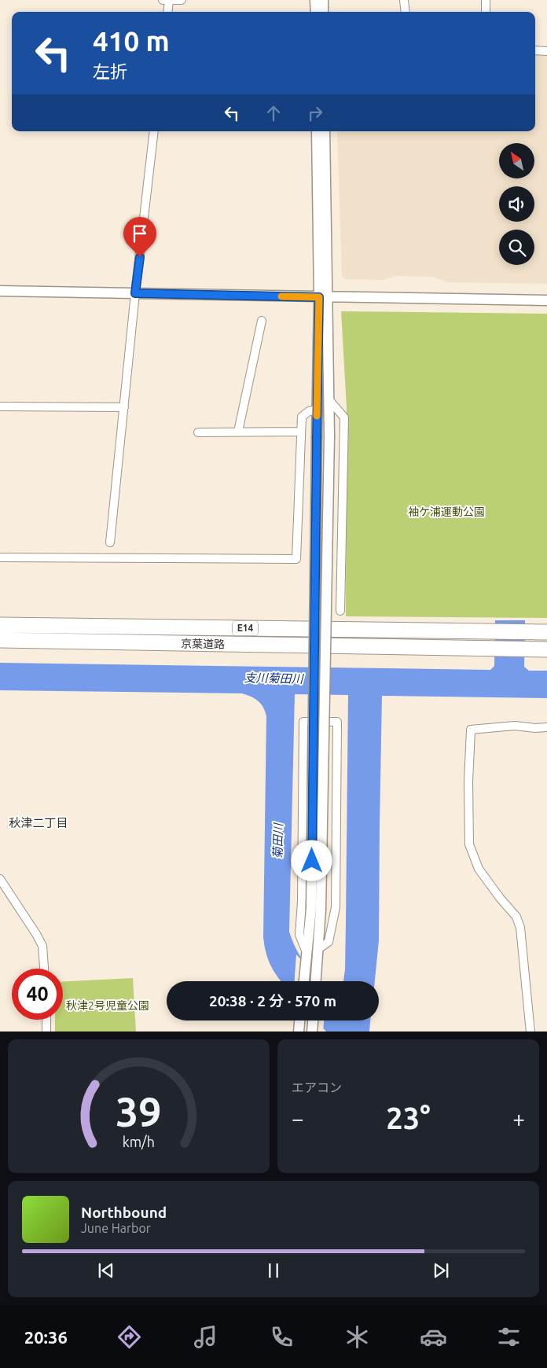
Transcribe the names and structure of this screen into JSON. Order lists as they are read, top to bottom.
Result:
{
  "streets": {
    "highway": ["E14", "京葉道路"]
  },
  "districts": ["秋津二丁目"],
  "water": ["支川菊田川", "菊田川"],
  "parks": ["袖ケ浦運動公園", "秋津2号児童公園"],
  "north": "top left",
  "page": {
    "turn": ["410 m", "左折"],
    "limit": "40",
    "trip": "20:38 · 2 分 · 570 m",
    "tile": "エアコン",
    "heat": ["−", "23°", "+"],
    "song": ["Northbound", "June Harbor"],
    "tabs": "20:36",
    "gauge": ["39", "km/h"]
  }
}
